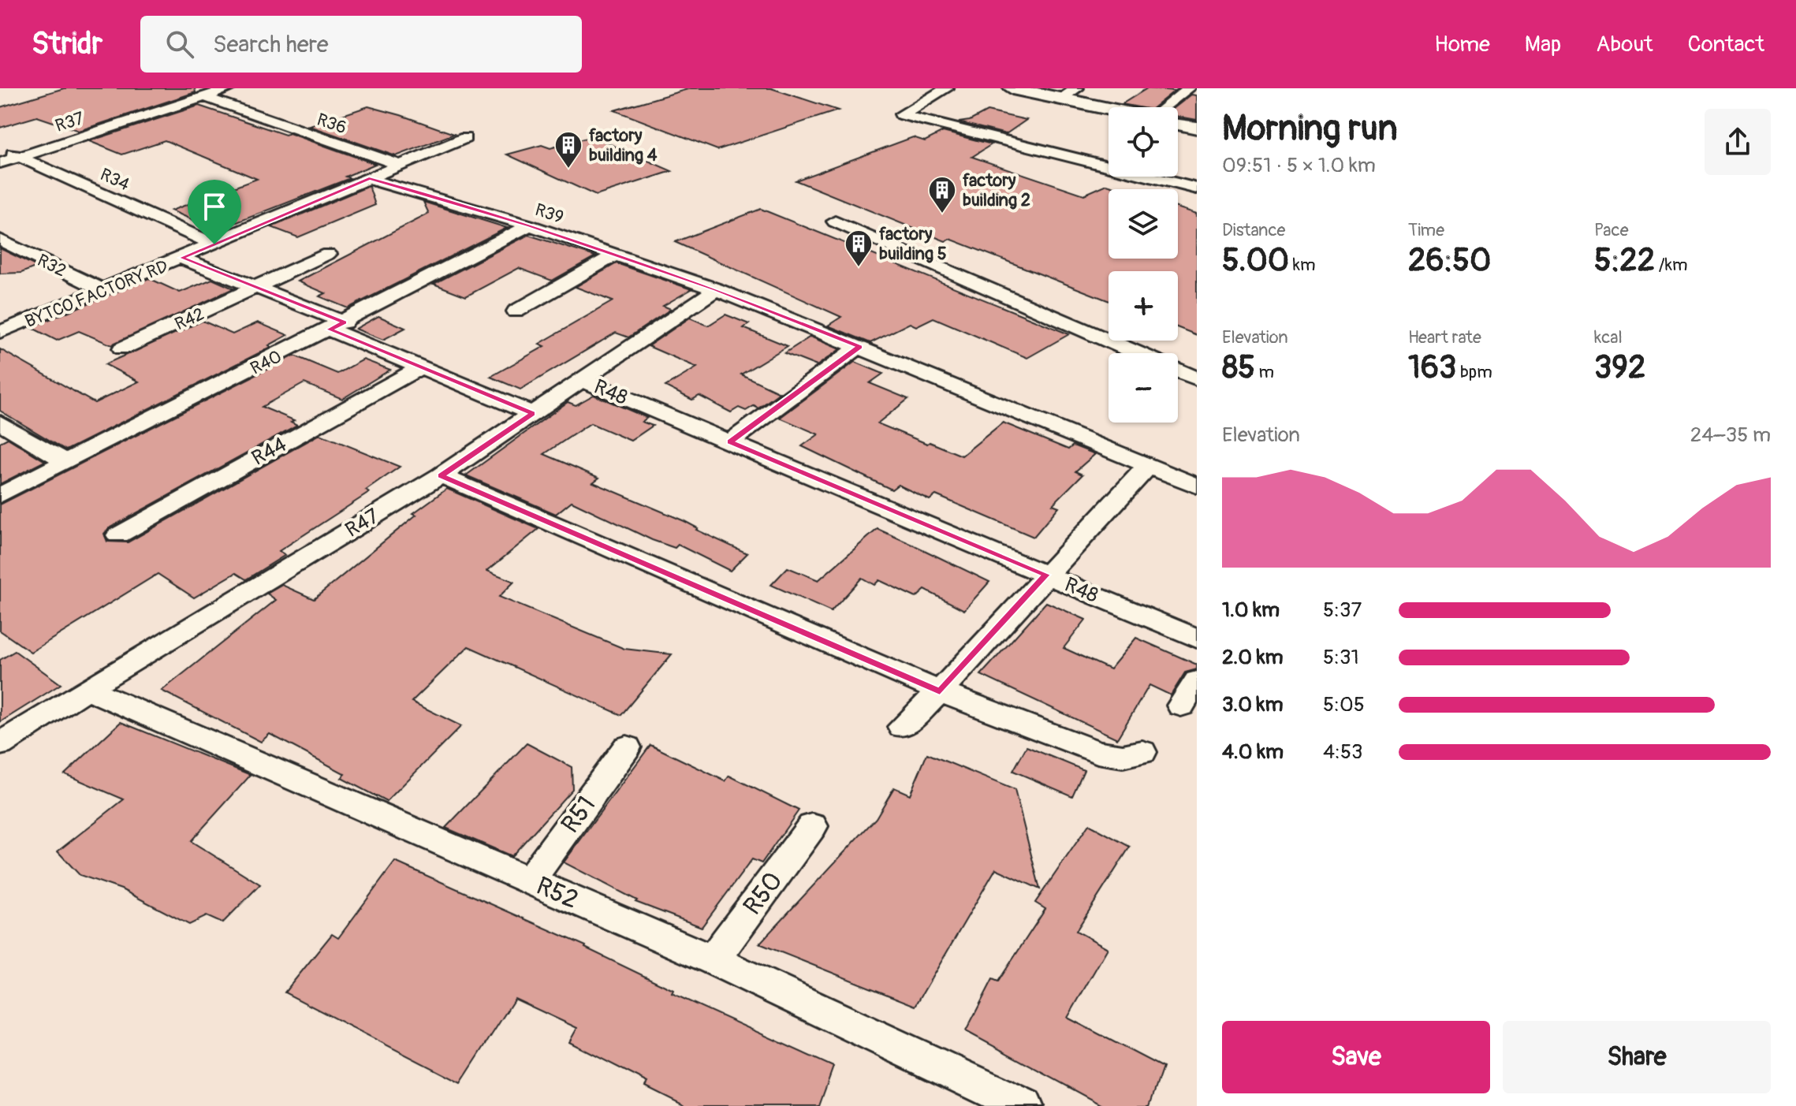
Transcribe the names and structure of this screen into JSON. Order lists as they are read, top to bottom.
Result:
{
  "streets": {
    "street": [
      "R37",
      "R36",
      "R34",
      "R39",
      "R32",
      "BYTCO FACTORY RD",
      "R42",
      "R40",
      "R48",
      "R44",
      "R47",
      "R51",
      "R52",
      "R50"
    ]
  },
  "crossings": [
    ["R37", "R36"],
    ["R37", "R34"],
    ["R36", "BYTCO FACTORY RD"],
    ["R34", "BYTCO FACTORY RD"],
    ["R39", "BYTCO FACTORY RD"],
    ["R39", "R40"],
    ["R39", "R47"],
    ["R32", "BYTCO FACTORY RD"],
    ["R48", "R47"],
    ["R47", "R52"],
    ["R51", "R52"],
    ["R52", "R50"]
  ],
  "places": {
    "building": ["factory building 4", "factory building 2", "factory building 5"]
  },
  "page": {
    "header": "Stridr",
    "search": "Search here",
    "nav": [
      "Home",
      "Map",
      "About",
      "Contact"
    ],
    "heading": ["Morning run", "09:51 · 5 × 1.0 km"],
    "map_buttons": ["+", "−"],
    "stats": [
      ["Distance", "5.00 km"],
      ["Time", "26:50"],
      ["Pace", "5:22 /km"],
      ["Elevation", "85 m"],
      ["Heart rate", "163 bpm"],
      ["kcal", "392"]
    ],
    "chart": ["Elevation", "24–35 m"],
    "list": [
      {
        "name": "1.0 km",
        "note": "5:37"
      },
      {
        "name": "2.0 km",
        "note": "5:31"
      },
      {
        "name": "3.0 km",
        "note": "5:05"
      },
      {
        "name": "4.0 km",
        "note": "4:53"
      }
    ],
    "buttons": ["Save", "Share"]
  }
}
